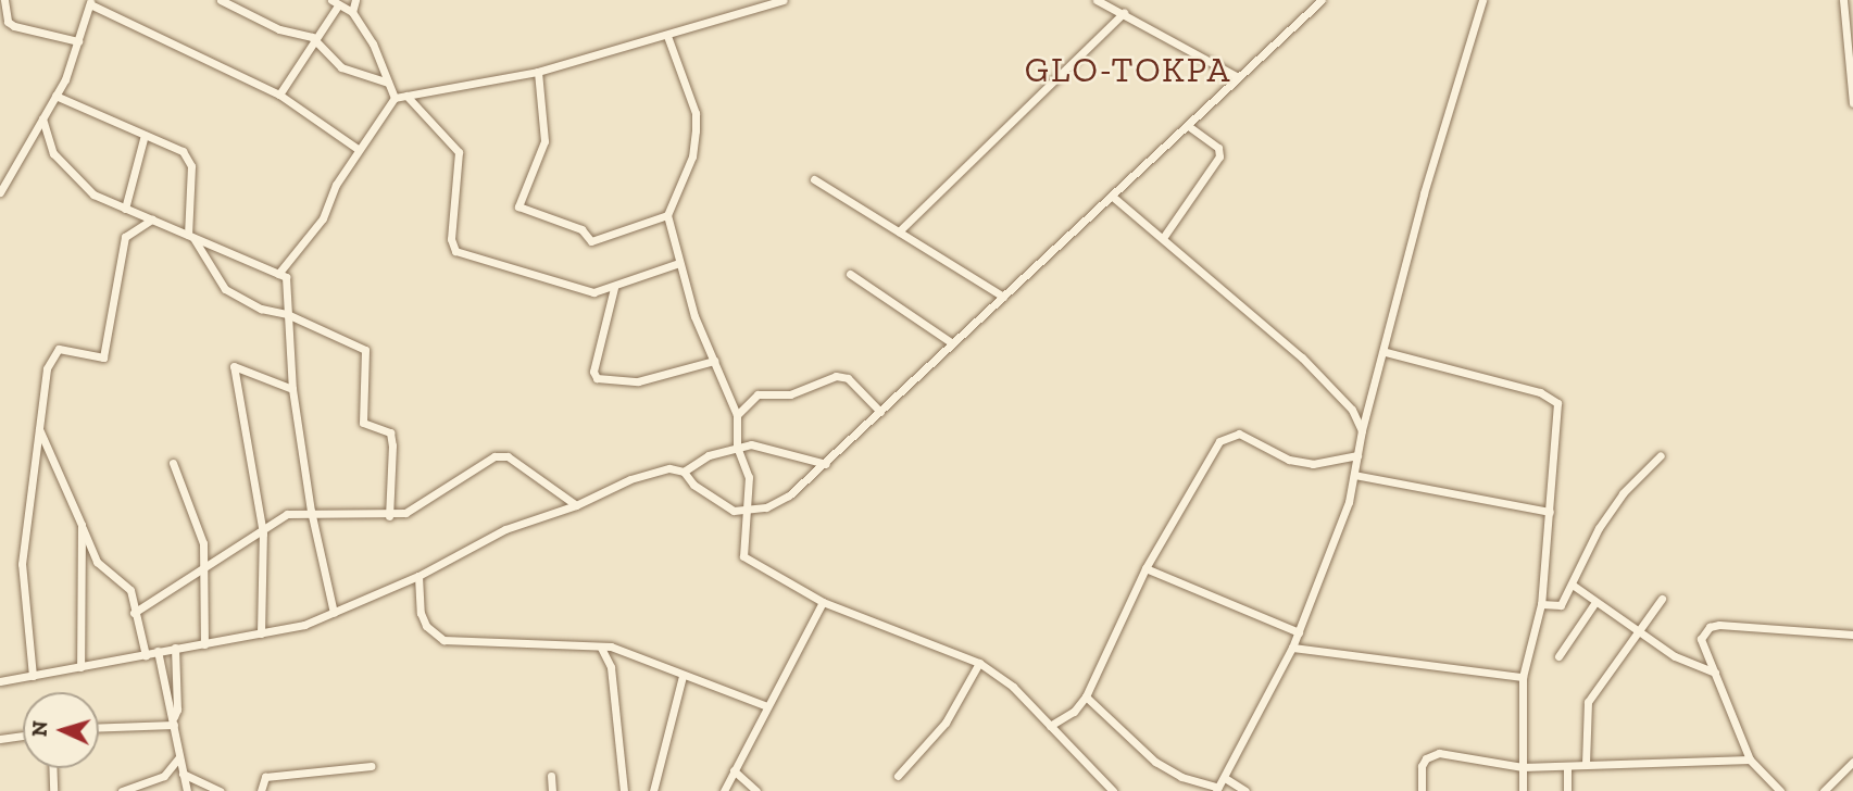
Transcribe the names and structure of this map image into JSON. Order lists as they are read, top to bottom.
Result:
{
  "districts": ["GLO-TOKPA"],
  "north": "left"
}
